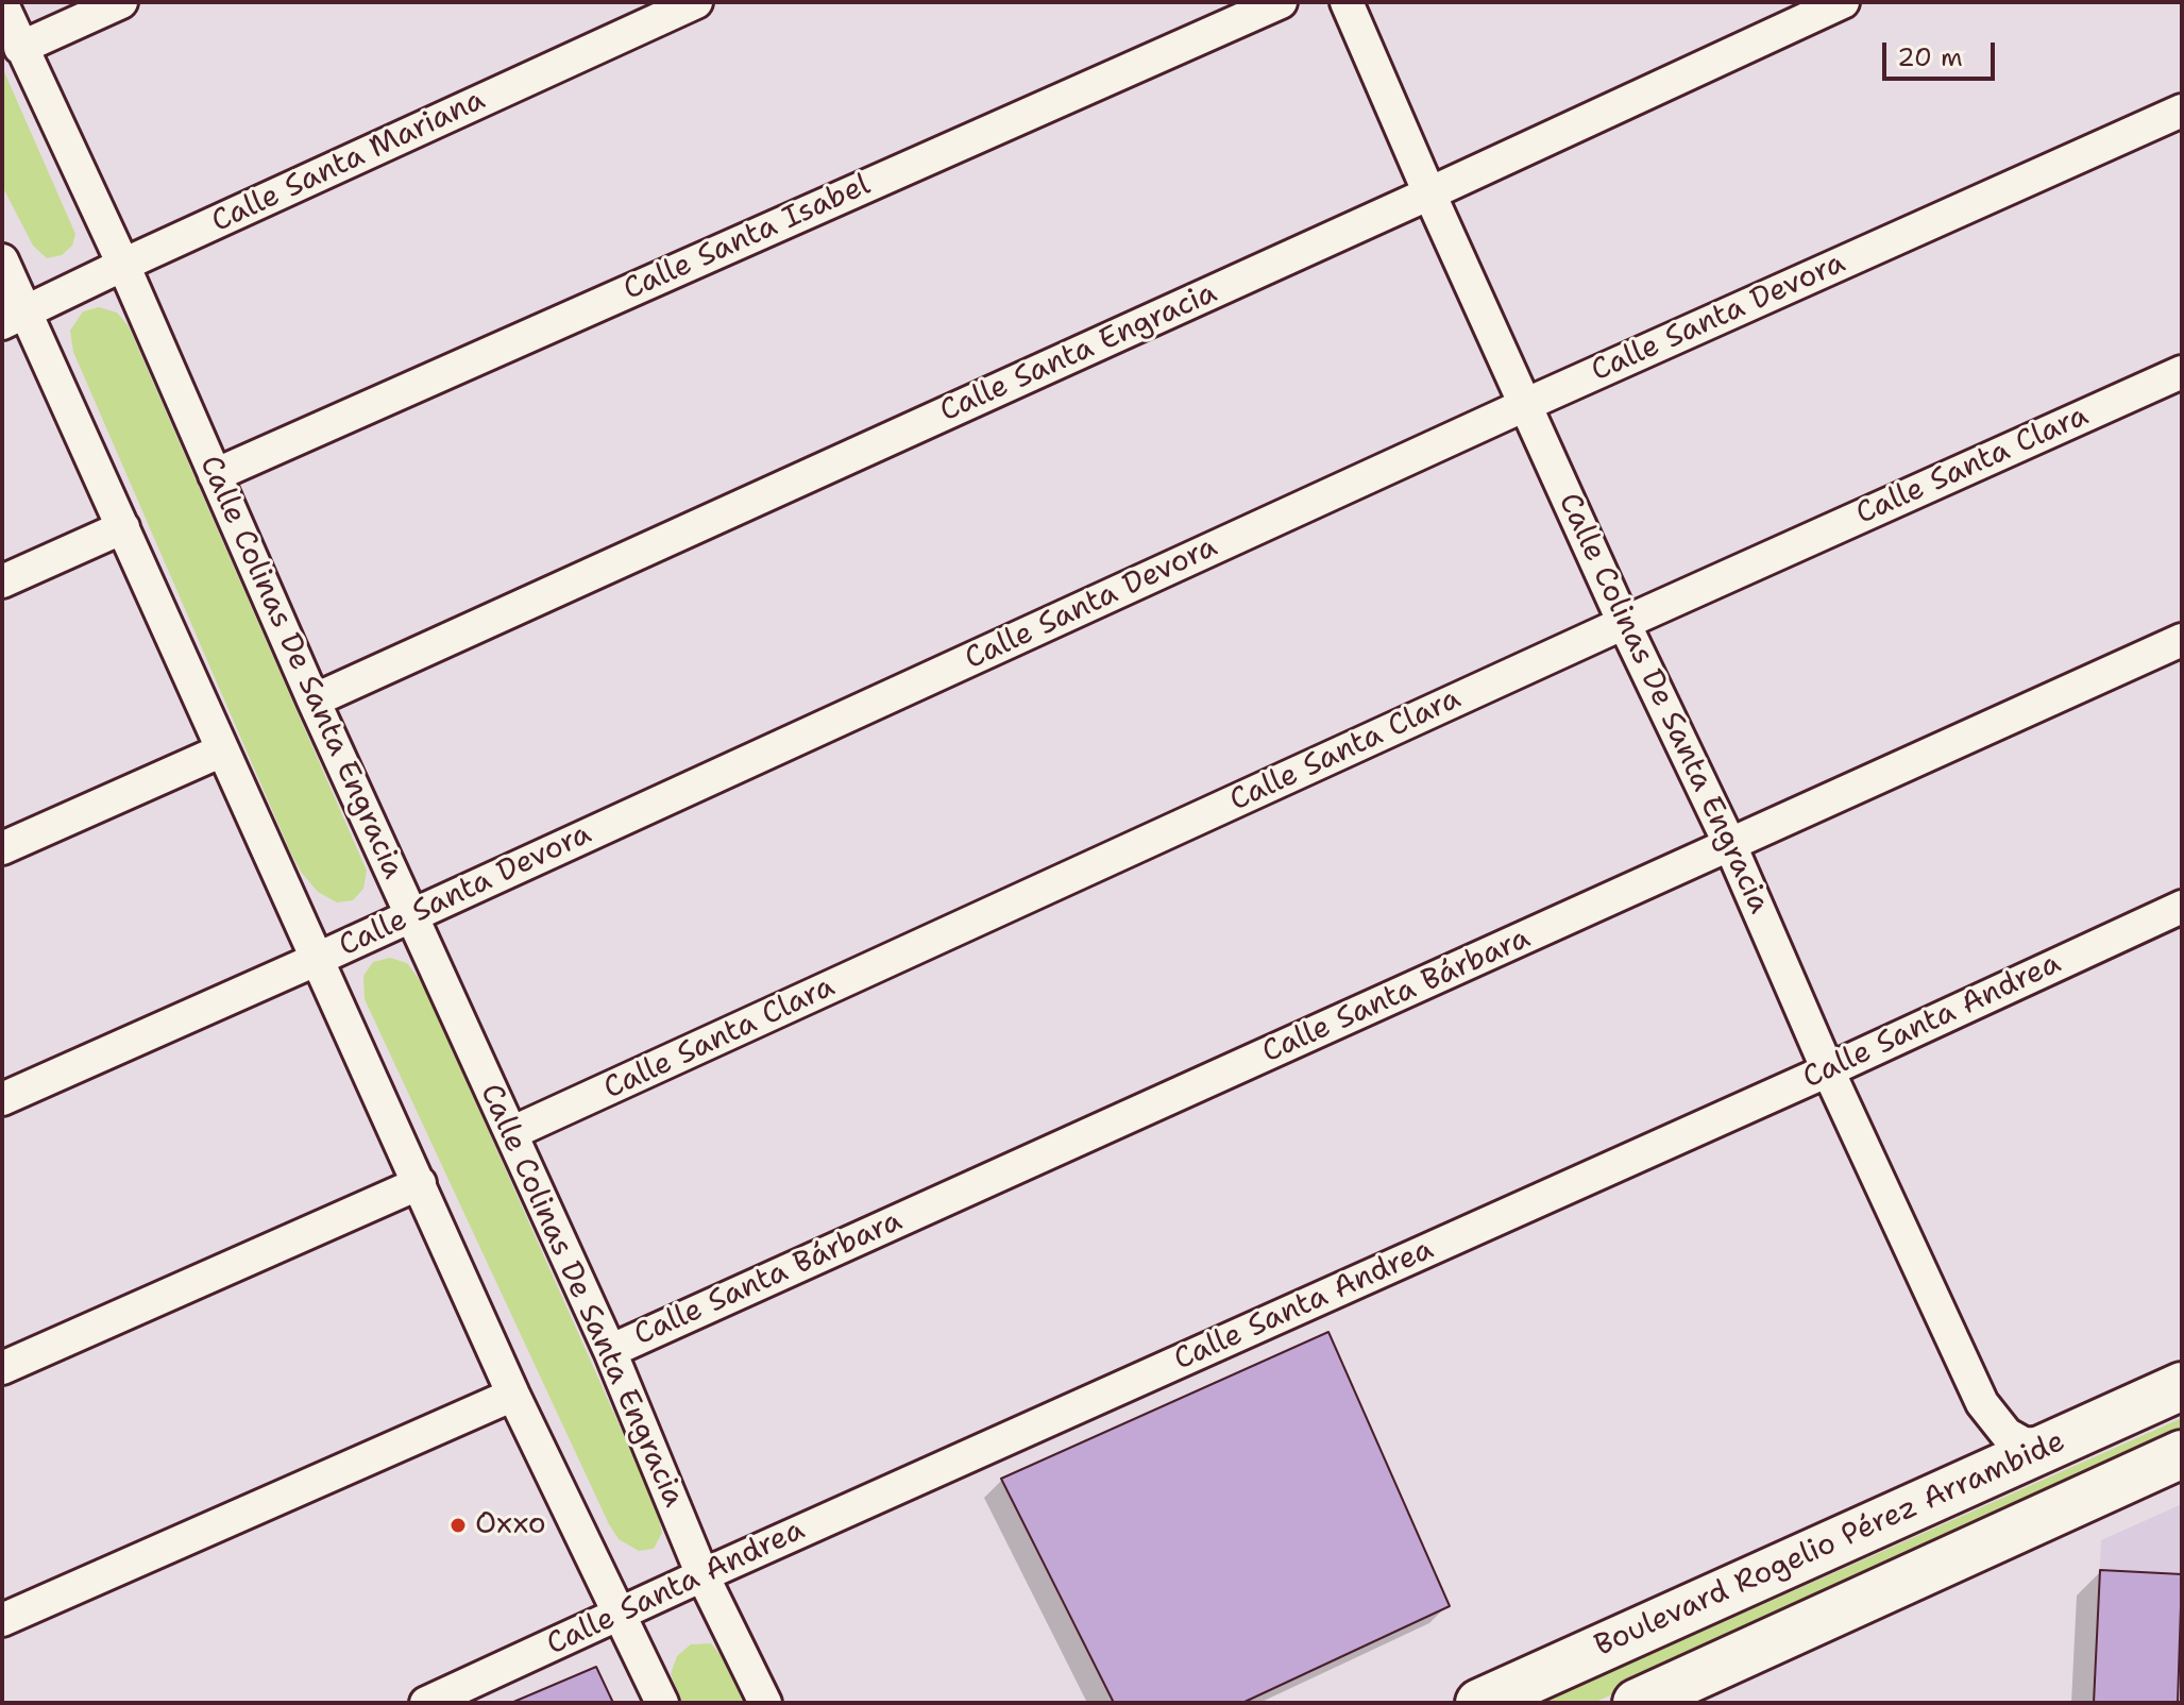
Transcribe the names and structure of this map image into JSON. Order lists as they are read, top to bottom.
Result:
{
  "streets": {
    "main road": ["Boulevard Rogelio Pérez Arrambide"],
    "street": [
      "Calle Santa Mariana",
      "Calle Santa Isabel",
      "Calle Santa Devora",
      "Calle Santa Engracia",
      "Calle Santa Clara",
      "Calle Colinas De Santa Engracia",
      "Calle Santa Bárbara",
      "Calle Santa Andrea"
    ]
  },
  "crossings": [
    ["Calle Santa Mariana", "Calle Colinas De Santa Engracia"],
    ["Calle Santa Isabel", "Calle Colinas De Santa Engracia"],
    ["Calle Santa Devora", "Calle Colinas De Santa Engracia"],
    ["Calle Santa Engracia", "Calle Colinas De Santa Engracia"],
    ["Calle Santa Clara", "Calle Colinas De Santa Engracia"],
    ["Calle Colinas De Santa Engracia", "Calle Santa Bárbara"],
    ["Calle Colinas De Santa Engracia", "Calle Santa Andrea"]
  ],
  "places": ["Oxxo"],
  "scale_bar": "20 m"
}
